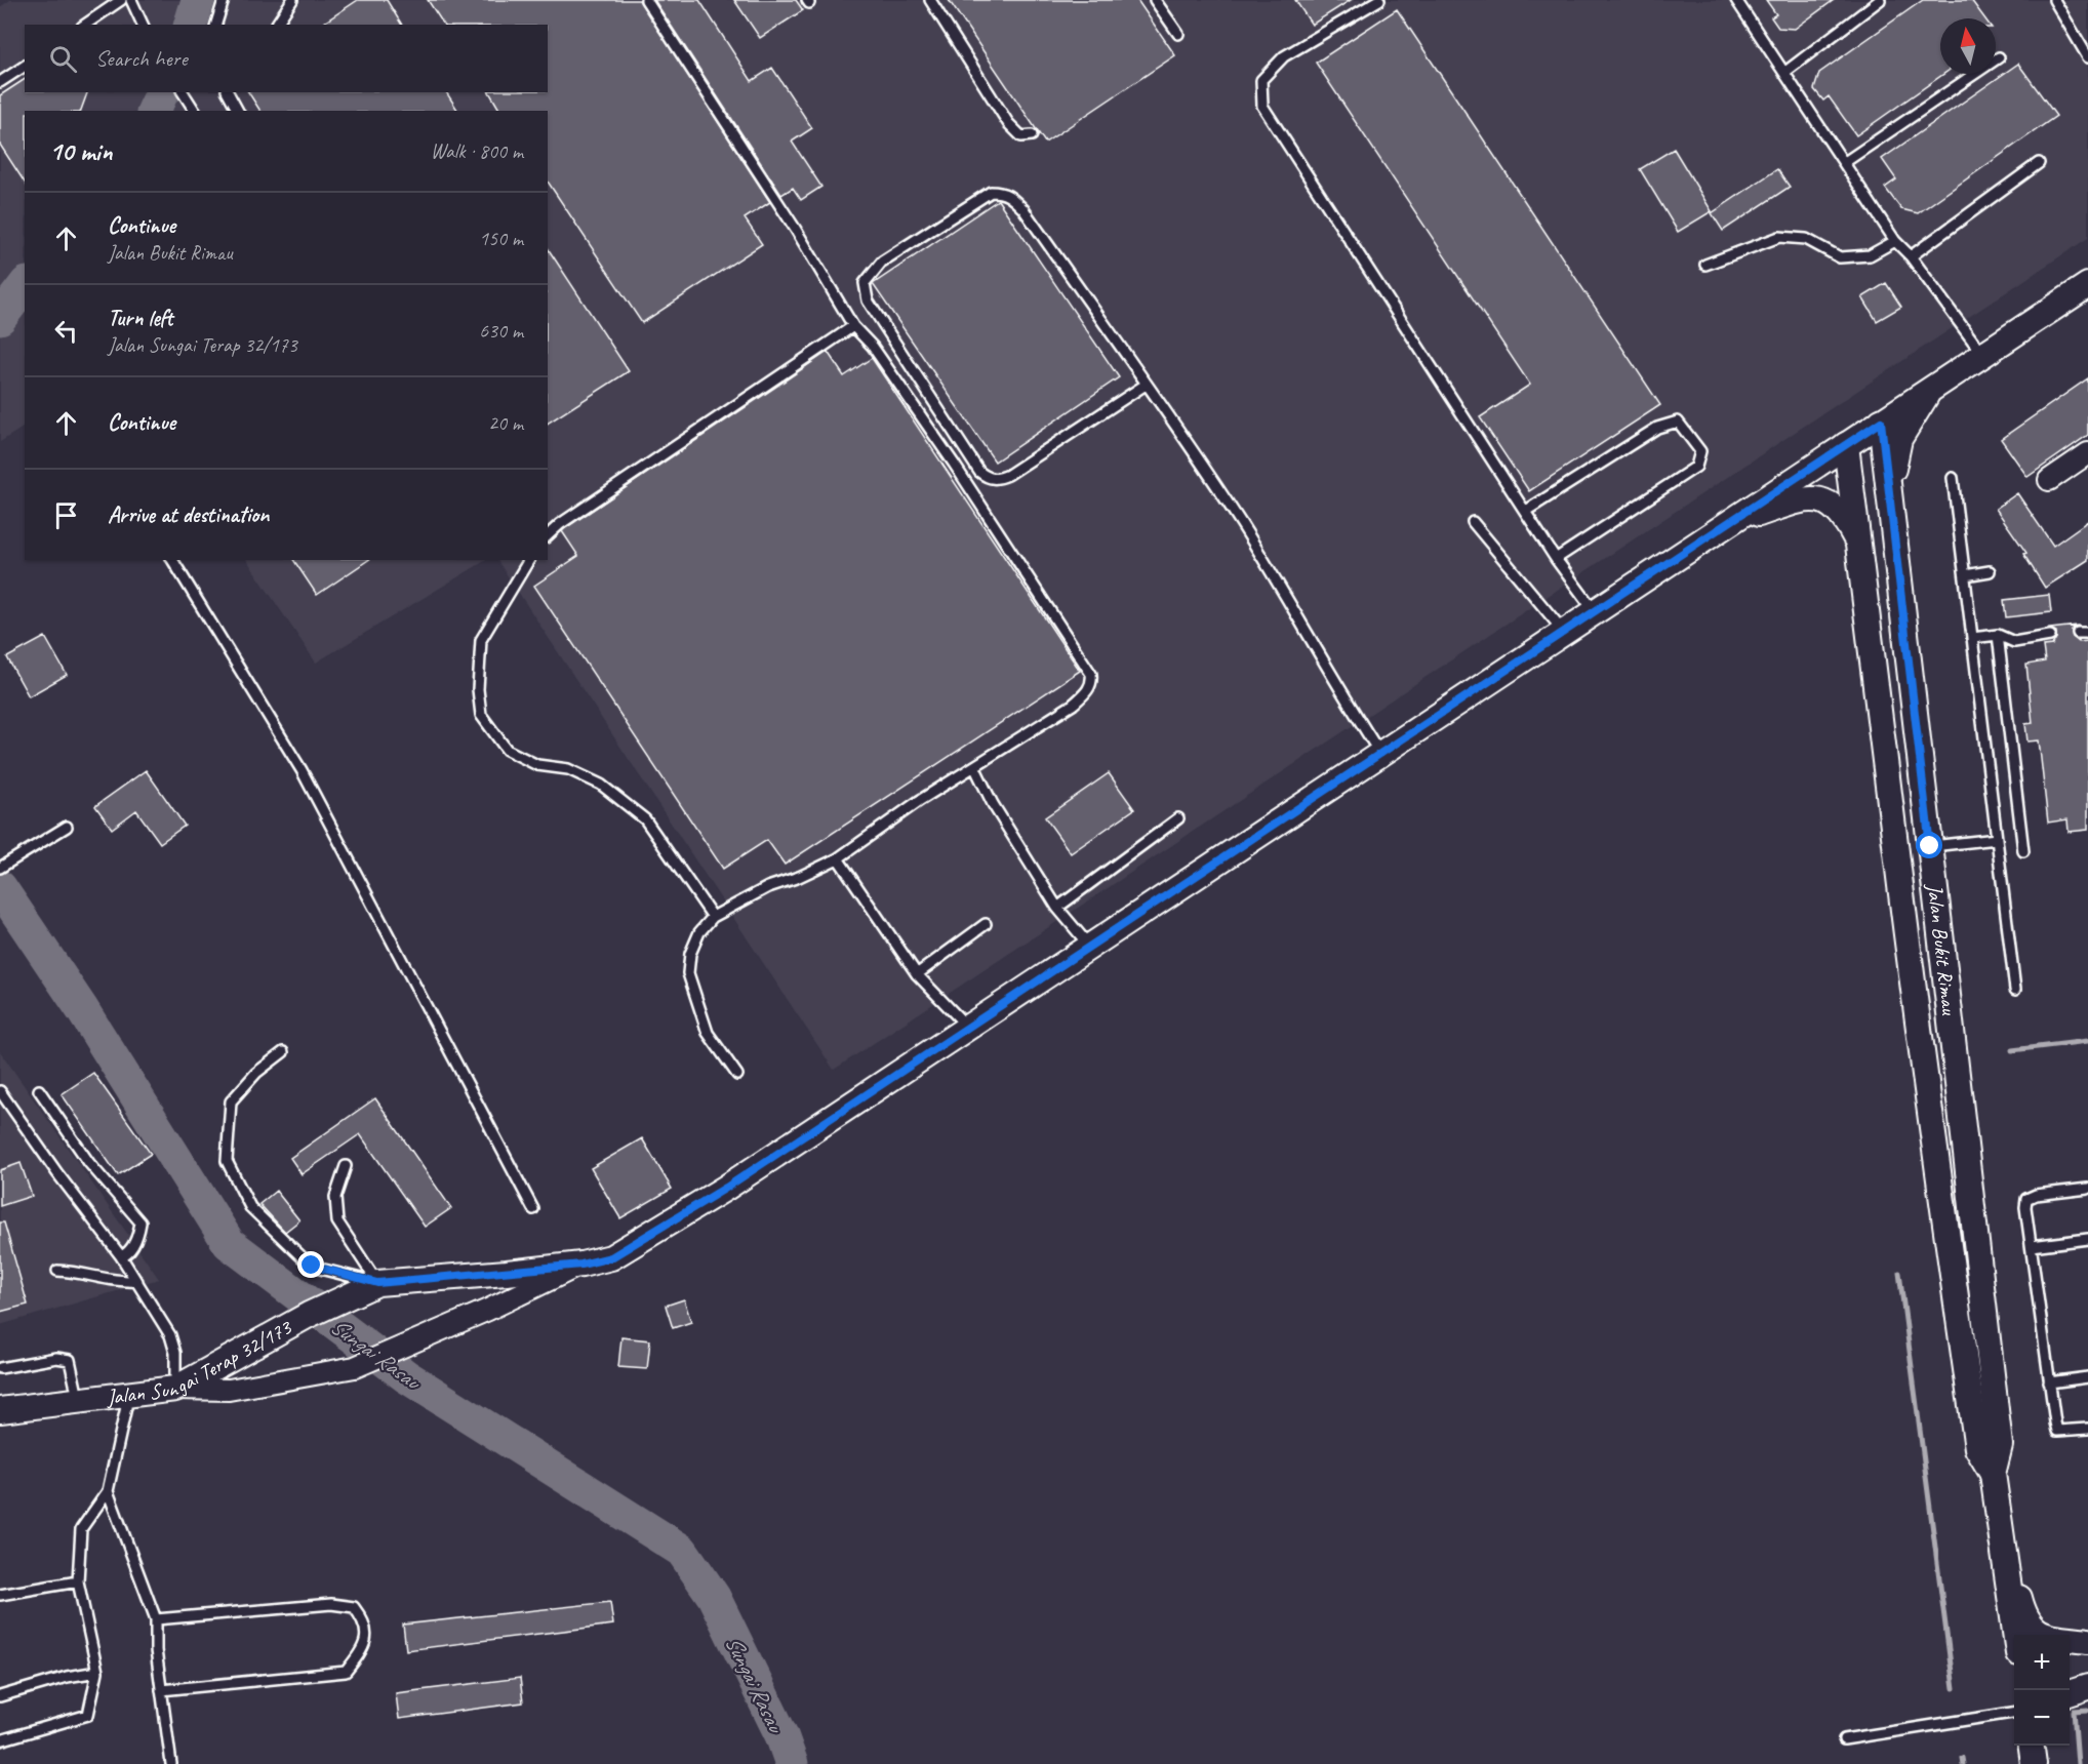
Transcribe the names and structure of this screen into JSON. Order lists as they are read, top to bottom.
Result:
{
  "streets": {
    "street": ["Jalan Bukit Rimau", "Jalan Sungai Terap 32/173"]
  },
  "crossings": [
    ["Jalan Bukit Rimau", "Jalan Sungai Terap 32/173"]
  ],
  "water": ["Sungai Rasau"],
  "north": "top",
  "page": {
    "search": "Search here",
    "heading": ["10 min", "Walk · 800 m"],
    "list": [
      ["Continue", "Jalan Bukit Rimau", "150 m"],
      ["Turn left", "Jalan Sungai Terap 32/173", "630 m"],
      ["Continue", "20 m"],
      "Arrive at destination"
    ],
    "map_buttons": ["+", "−"]
  }
}
